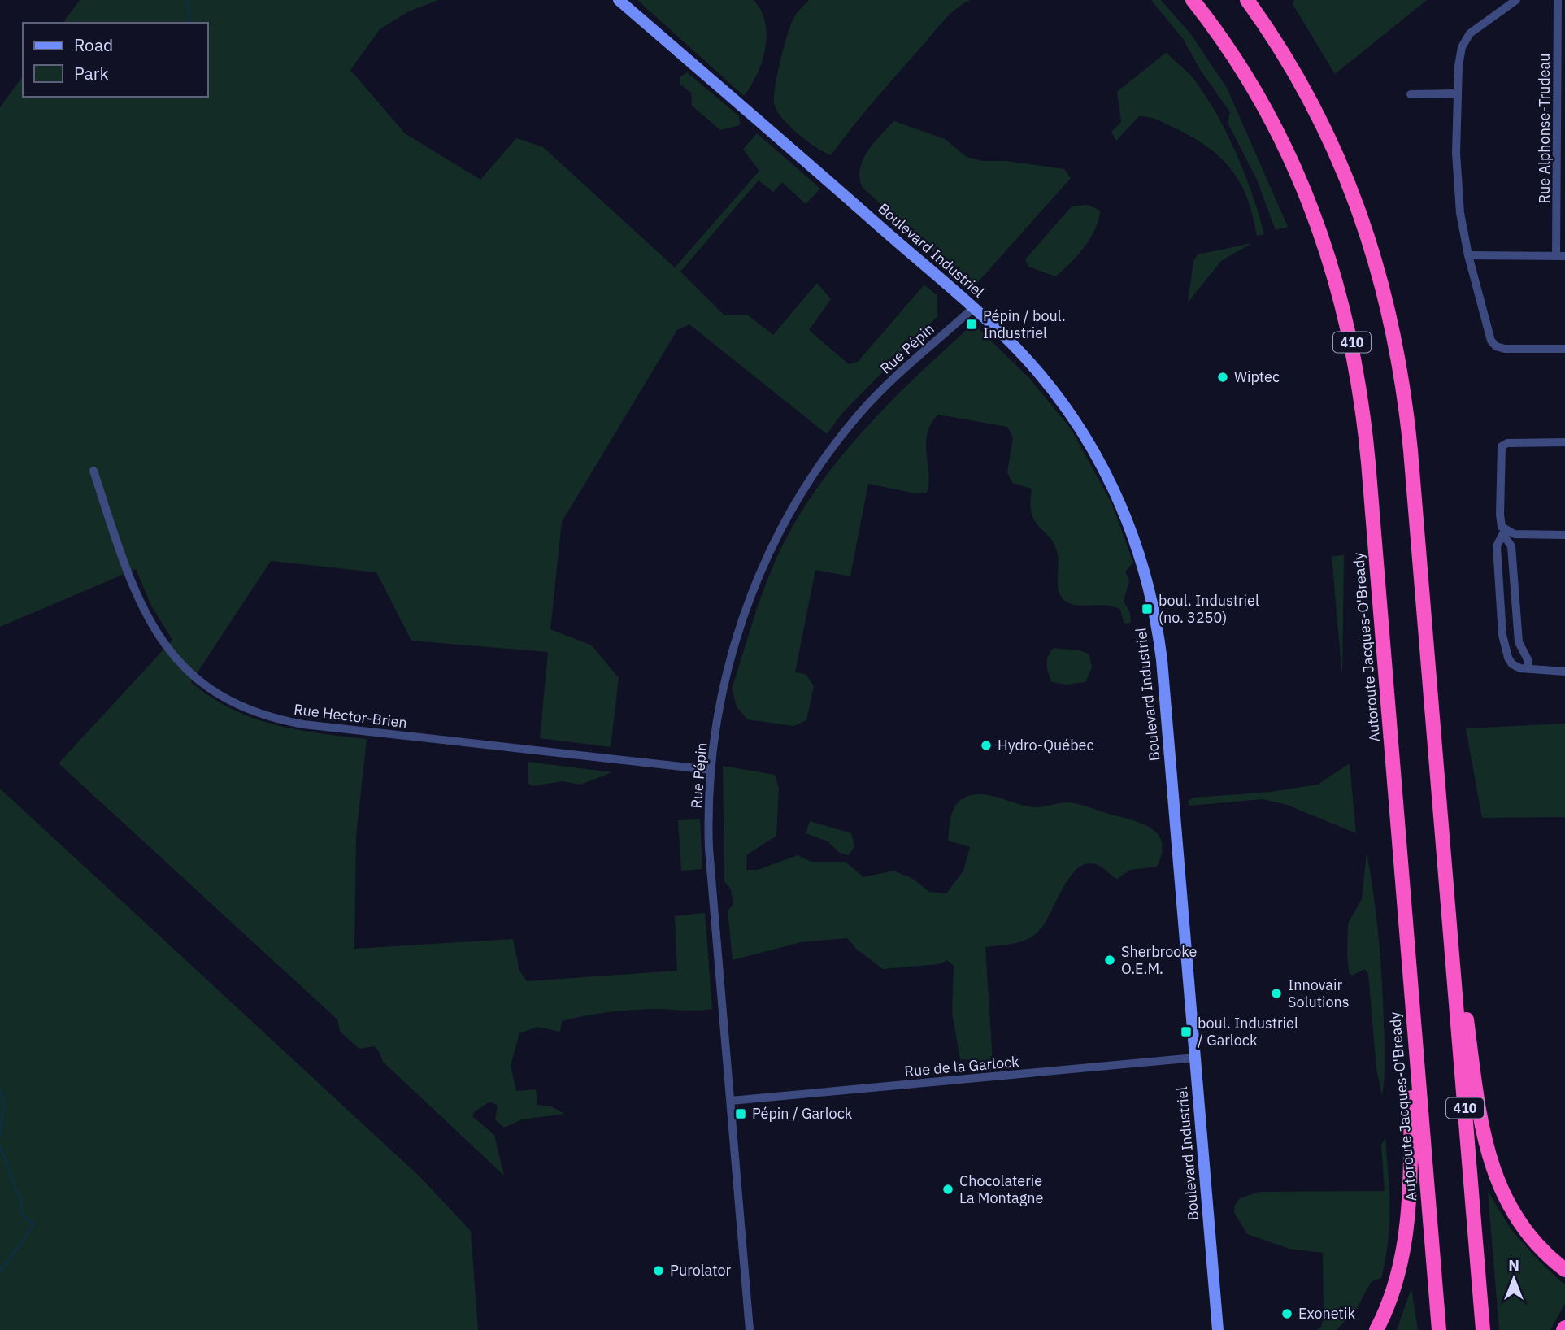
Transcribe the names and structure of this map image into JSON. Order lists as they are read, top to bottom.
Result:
{
  "streets": {
    "highway": ["410", "Autoroute Jacques-O'Bready"],
    "street": [
      "Rue Alphonse-Trudeau",
      "Boulevard Industriel",
      "Rue Pépin",
      "Rue Hector-Brien",
      "Rue de la Garlock"
    ]
  },
  "crossings": [
    ["Boulevard Industriel", "Rue Pépin"],
    ["Boulevard Industriel", "Rue de la Garlock"],
    ["Rue Pépin", "Rue Hector-Brien"],
    ["Rue Pépin", "Rue de la Garlock"]
  ],
  "places": {
    "transit": [
      "Pépin / boul. Industriel",
      "boul. Industriel (no. 3250)",
      "boul. Industriel / Garlock",
      "Pépin / Garlock"
    ],
    "other": [
      "Wiptec",
      "Hydro-Québec",
      "Sherbrooke O.E.M.",
      "Innovair Solutions",
      "Chocolaterie La Montagne",
      "Purolator",
      "Exonetik"
    ]
  },
  "legend": ["Road", "Park"],
  "north": "top"
}
